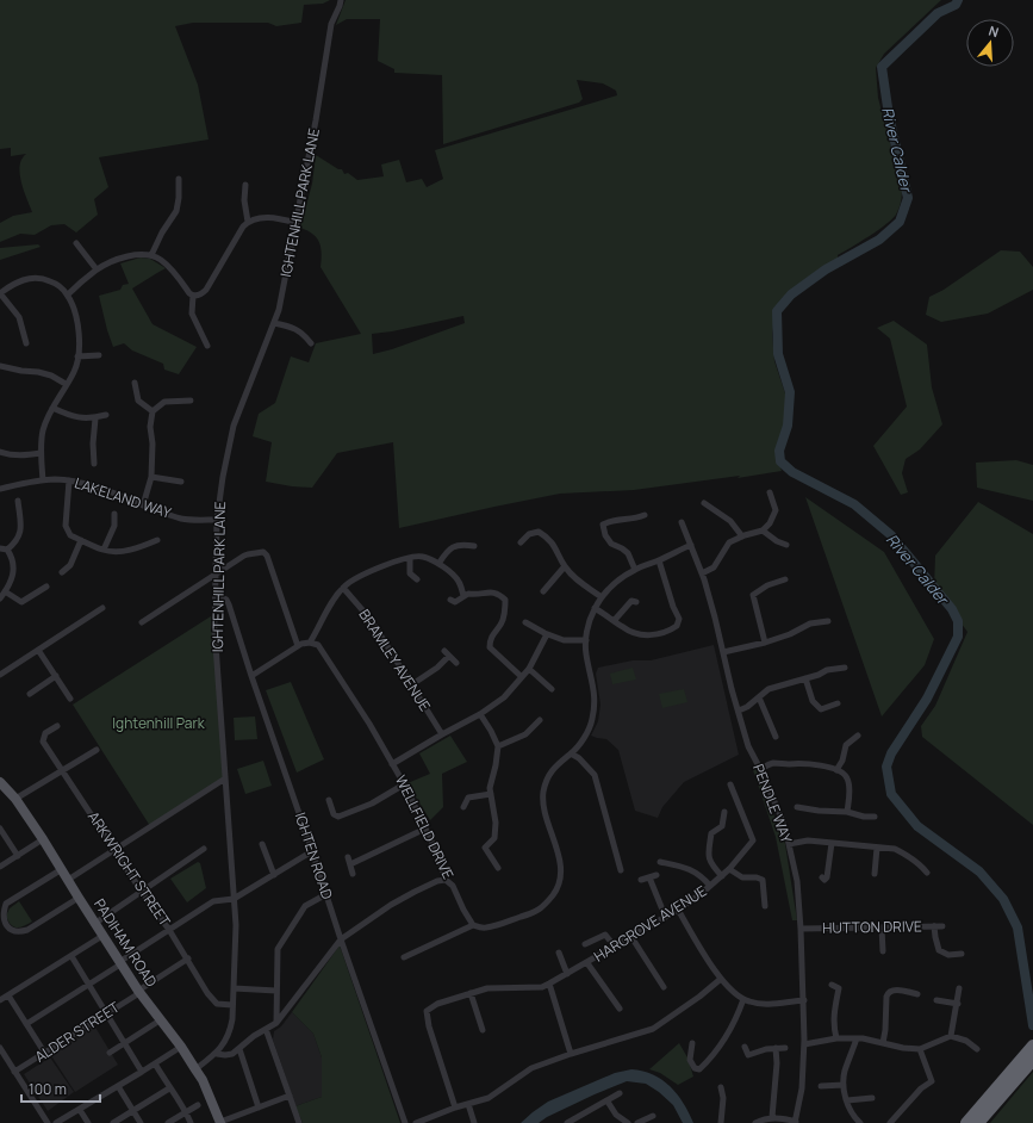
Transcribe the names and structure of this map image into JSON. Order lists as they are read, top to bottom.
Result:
{
  "streets": {
    "main road": ["PADIHAM ROAD"],
    "street": [
      "IGHTENHILL PARK LANE",
      "LAKELAND WAY",
      "BRAMLEY AVENUE",
      "PENDLE WAY",
      "WELLFIELD DRIVE",
      "IGHTEN ROAD",
      "ARKWRIGHT STREET",
      "HARGROVE AVENUE",
      "HUTTON DRIVE",
      "ALDER STREET"
    ]
  },
  "crossings": [
    ["IGHTENHILL PARK LANE", "LAKELAND WAY"],
    ["IGHTENHILL PARK LANE", "IGHTEN ROAD"],
    ["IGHTENHILL PARK LANE", "ARKWRIGHT STREET"],
    ["IGHTENHILL PARK LANE", "PADIHAM ROAD"],
    ["PENDLE WAY", "HUTTON DRIVE"],
    ["ARKWRIGHT STREET", "ALDER STREET"],
    ["PADIHAM ROAD", "ALDER STREET"]
  ],
  "water": ["River Calder"],
  "parks": ["Ightenhill Park"],
  "scale_bar": "100 m",
  "north": "top"
}
